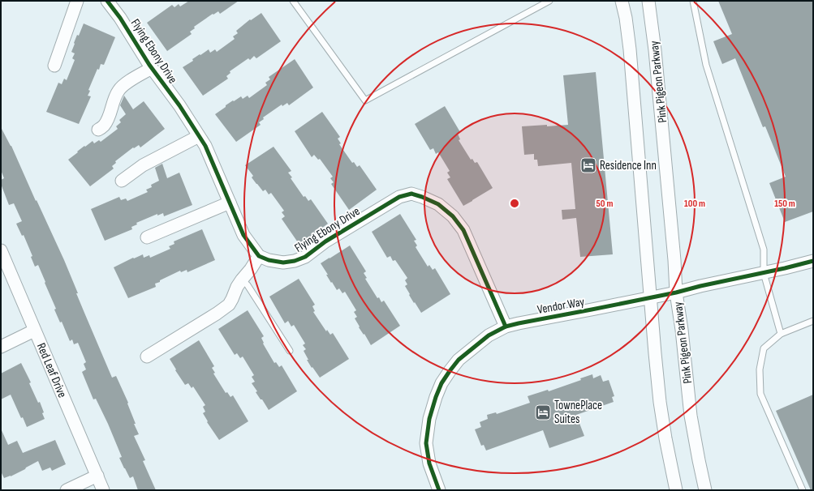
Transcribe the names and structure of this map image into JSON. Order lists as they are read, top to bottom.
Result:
{
  "streets": {
    "street": [
      "Flying Ebony Drive",
      "Pink Pigeon Parkway",
      "Vendor Way",
      "Red Leaf Drive"
    ]
  },
  "crossings": [
    ["Flying Ebony Drive", "Vendor Way"],
    ["Pink Pigeon Parkway", "Vendor Way"]
  ],
  "places": {
    "hotel": ["Residence Inn", "TownePlace Suites"]
  },
  "rings": ["50 m", "100 m", "150 m"]
}
